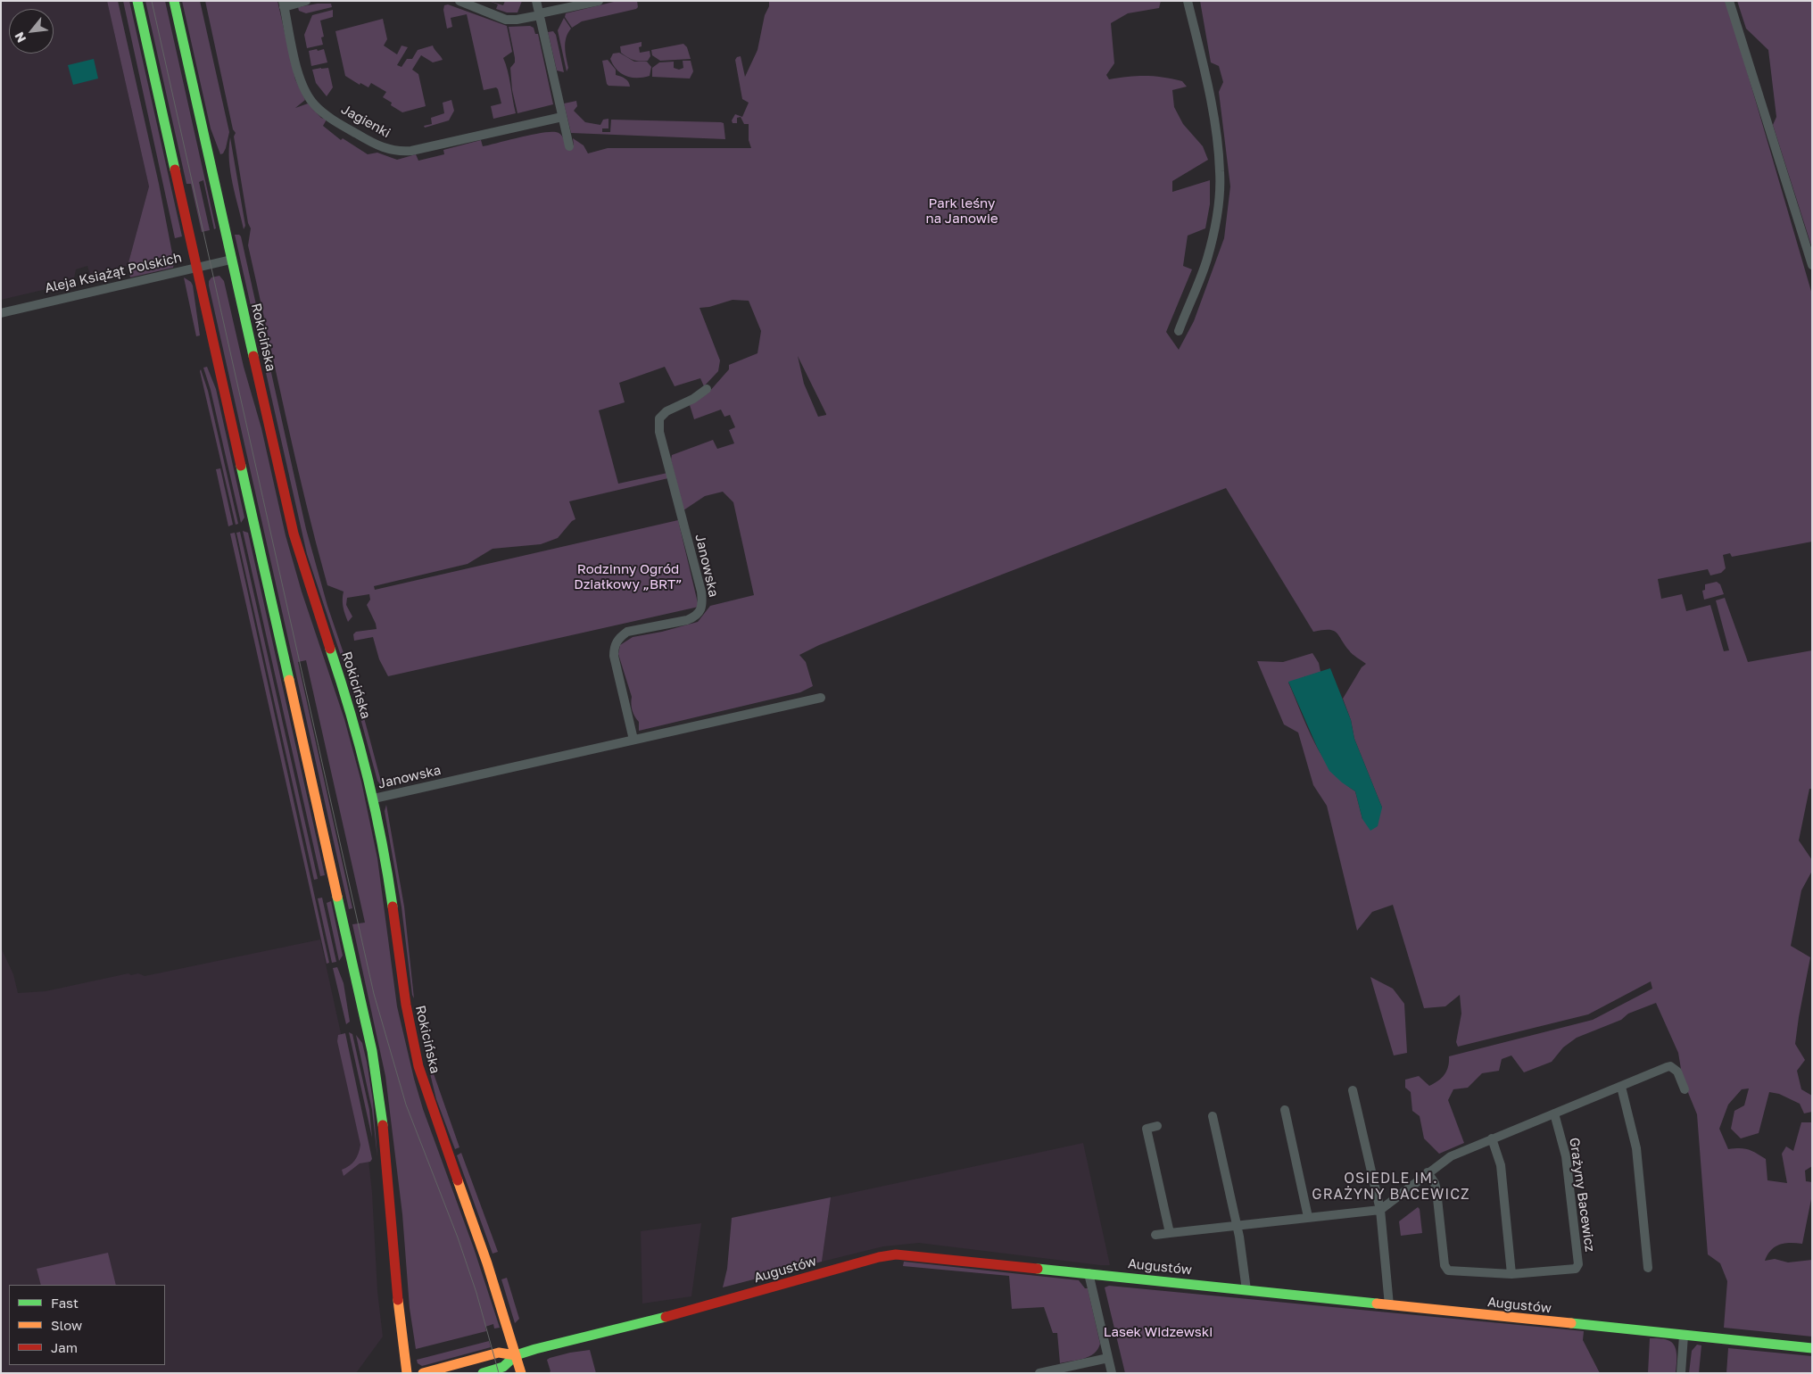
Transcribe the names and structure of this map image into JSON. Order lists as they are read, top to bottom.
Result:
{
  "streets": {
    "main road": ["Rokicińska", "Augustów"],
    "street": [
      "Jagienki",
      "Aleja Książąt Polskich",
      "Janowska",
      "Grażyny Bacewicz"
    ]
  },
  "crossings": [
    ["Aleja Książąt Polskich", "Rokicińska"],
    ["Rokicińska", "Janowska"],
    ["Rokicińska", "Augustów"]
  ],
  "districts": ["OSIEDLE IM. GRAŻYNY BACEWICZ"],
  "parks": ["Park leśny na Janowie", "Rodzinny Ogród Działkowy „BRT”", "Lasek Widzewski"],
  "legend": ["Fast", "Slow", "Jam"],
  "north": "bottom left"
}
